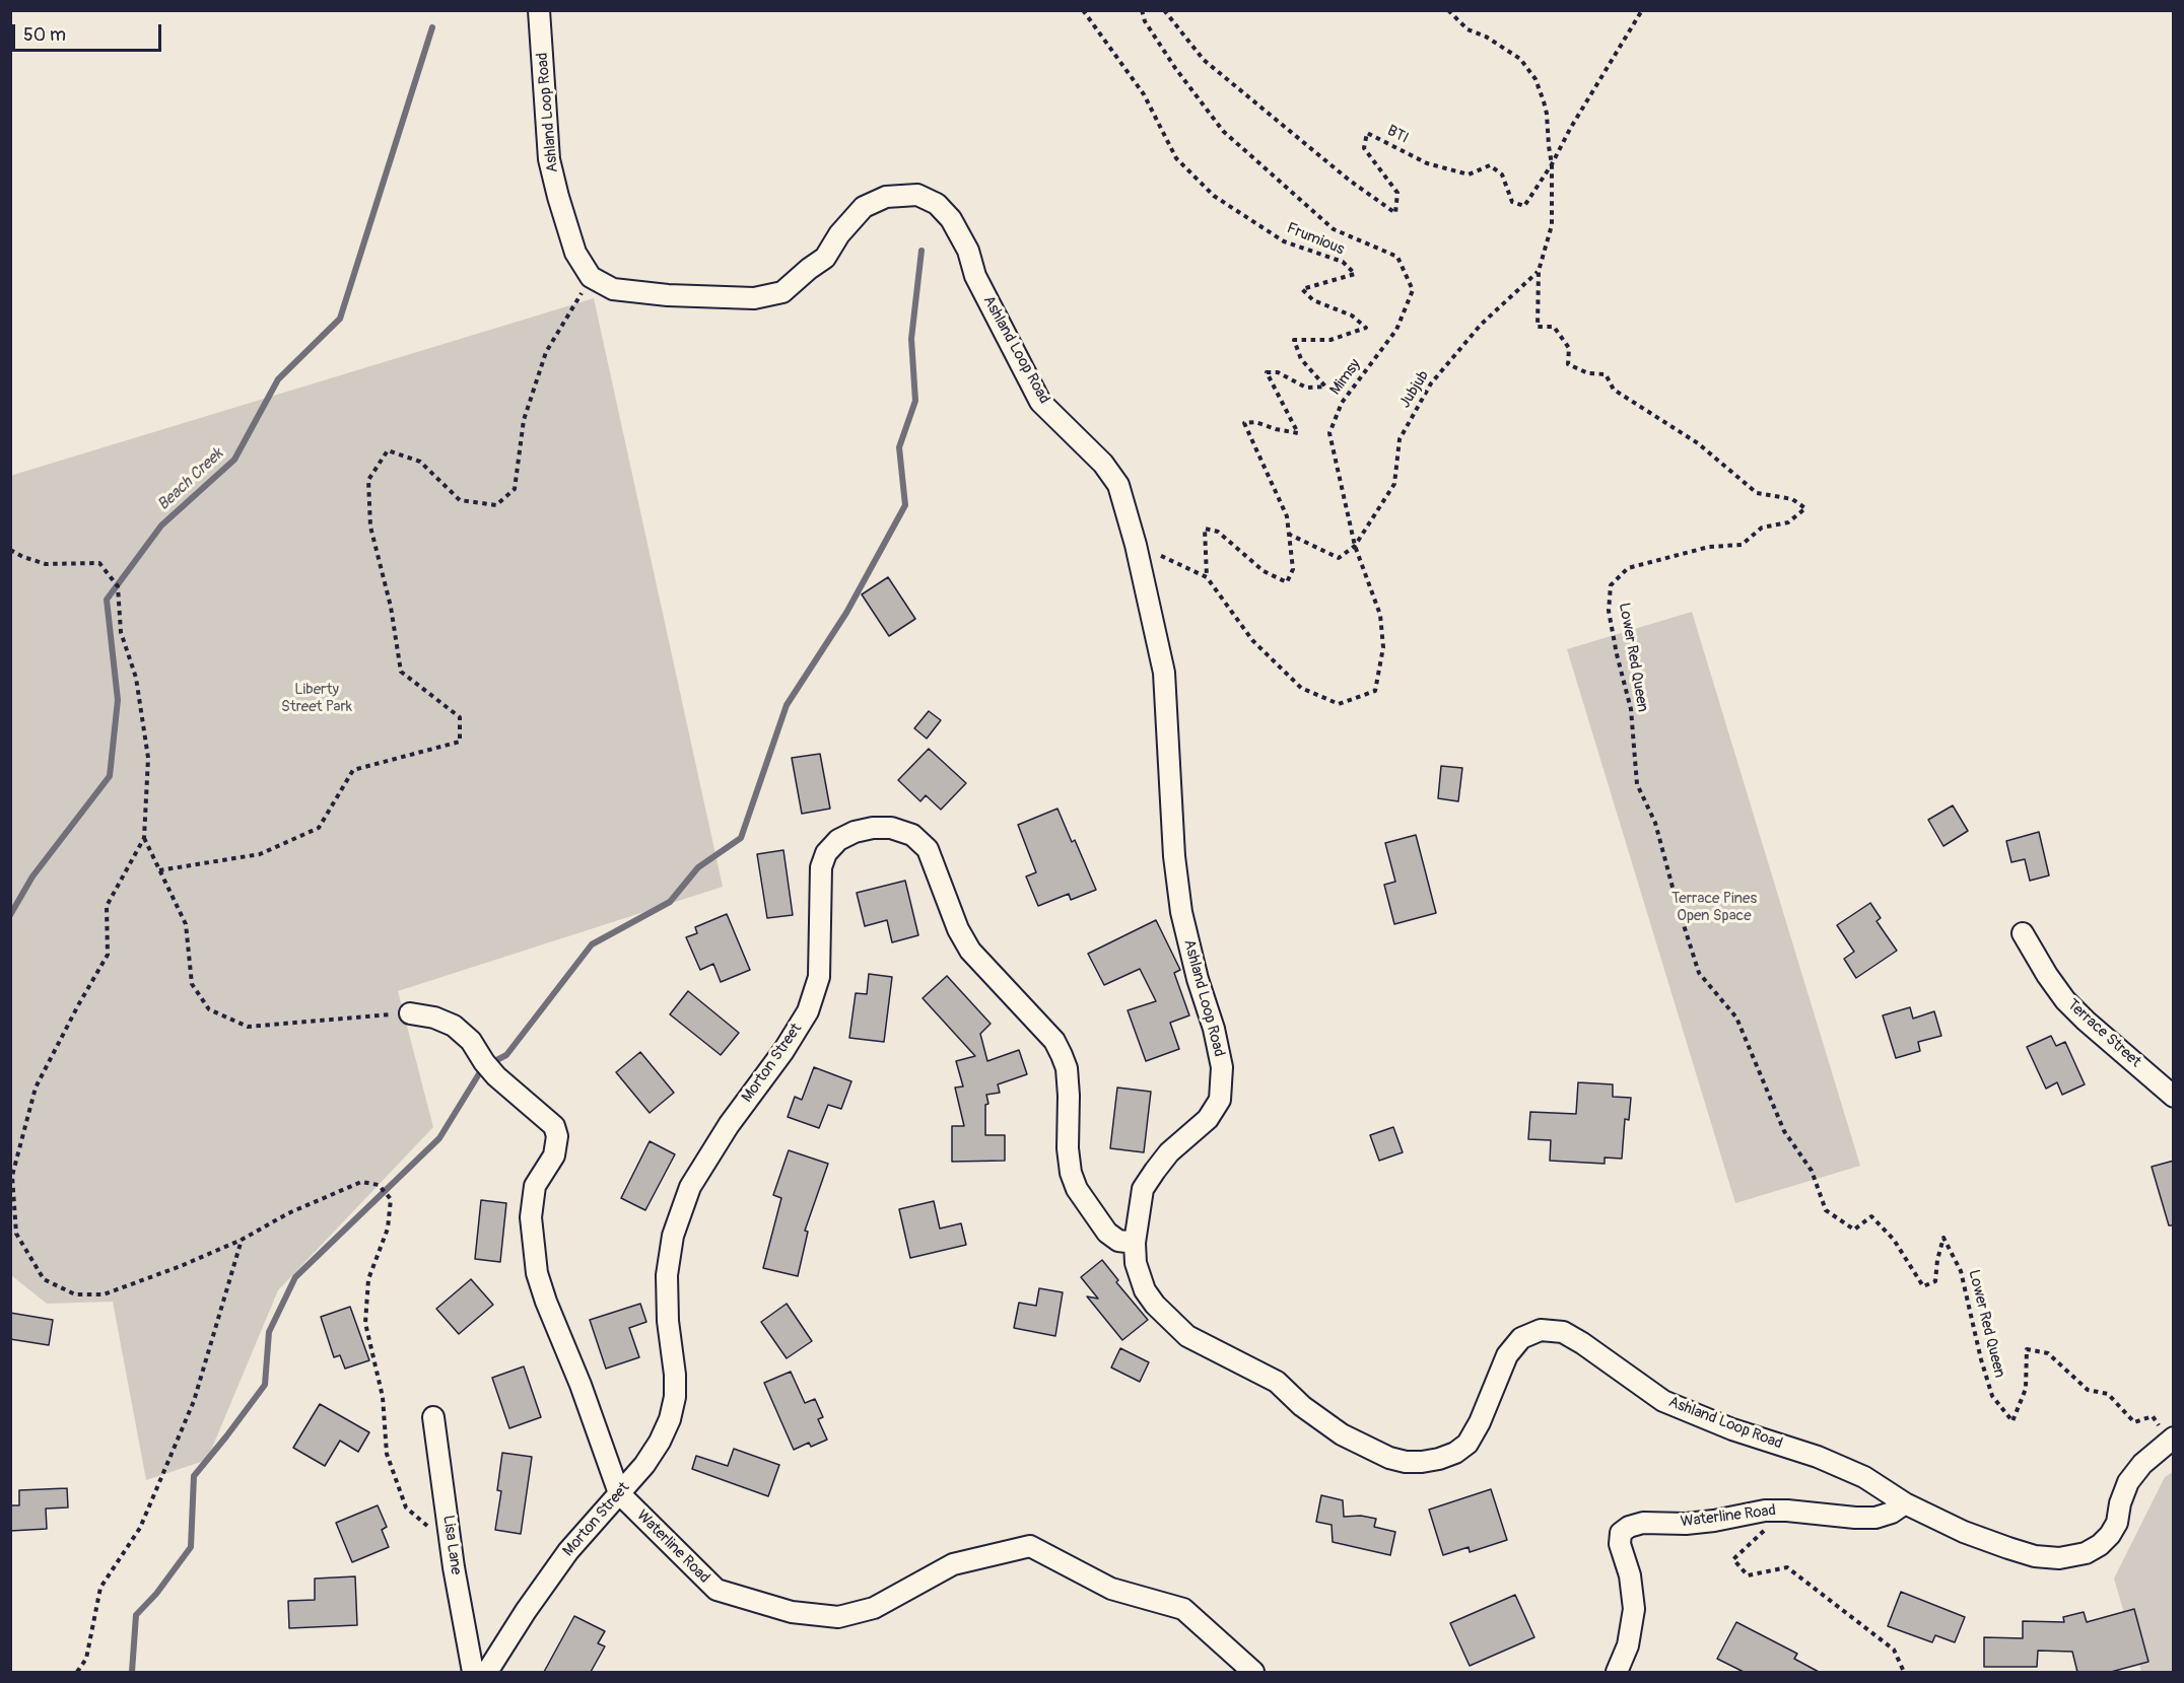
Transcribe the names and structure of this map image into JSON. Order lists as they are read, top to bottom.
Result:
{
  "streets": {
    "street": [
      "Ashland Loop Road",
      "Terrace Street",
      "Morton Street",
      "Waterline Road",
      "Lisa Lane"
    ],
    "path": [
      "BTI",
      "Frumious",
      "Mimsy",
      "Jubjub",
      "Lower Red Queen"
    ]
  },
  "crossings": [
    ["Ashland Loop Road", "Lower Red Queen"],
    ["Ashland Loop Road", "Morton Street"],
    ["Ashland Loop Road", "Waterline Road"],
    ["BTI", "Lower Red Queen"],
    ["Frumious", "Mimsy"],
    ["Mimsy", "Jubjub"],
    ["Jubjub", "Lower Red Queen"],
    ["Morton Street", "Waterline Road"]
  ],
  "water": ["Beach Creek"],
  "parks": ["Liberty Street Park", "Terrace Pines Open Space"],
  "scale_bar": "50 m"
}
